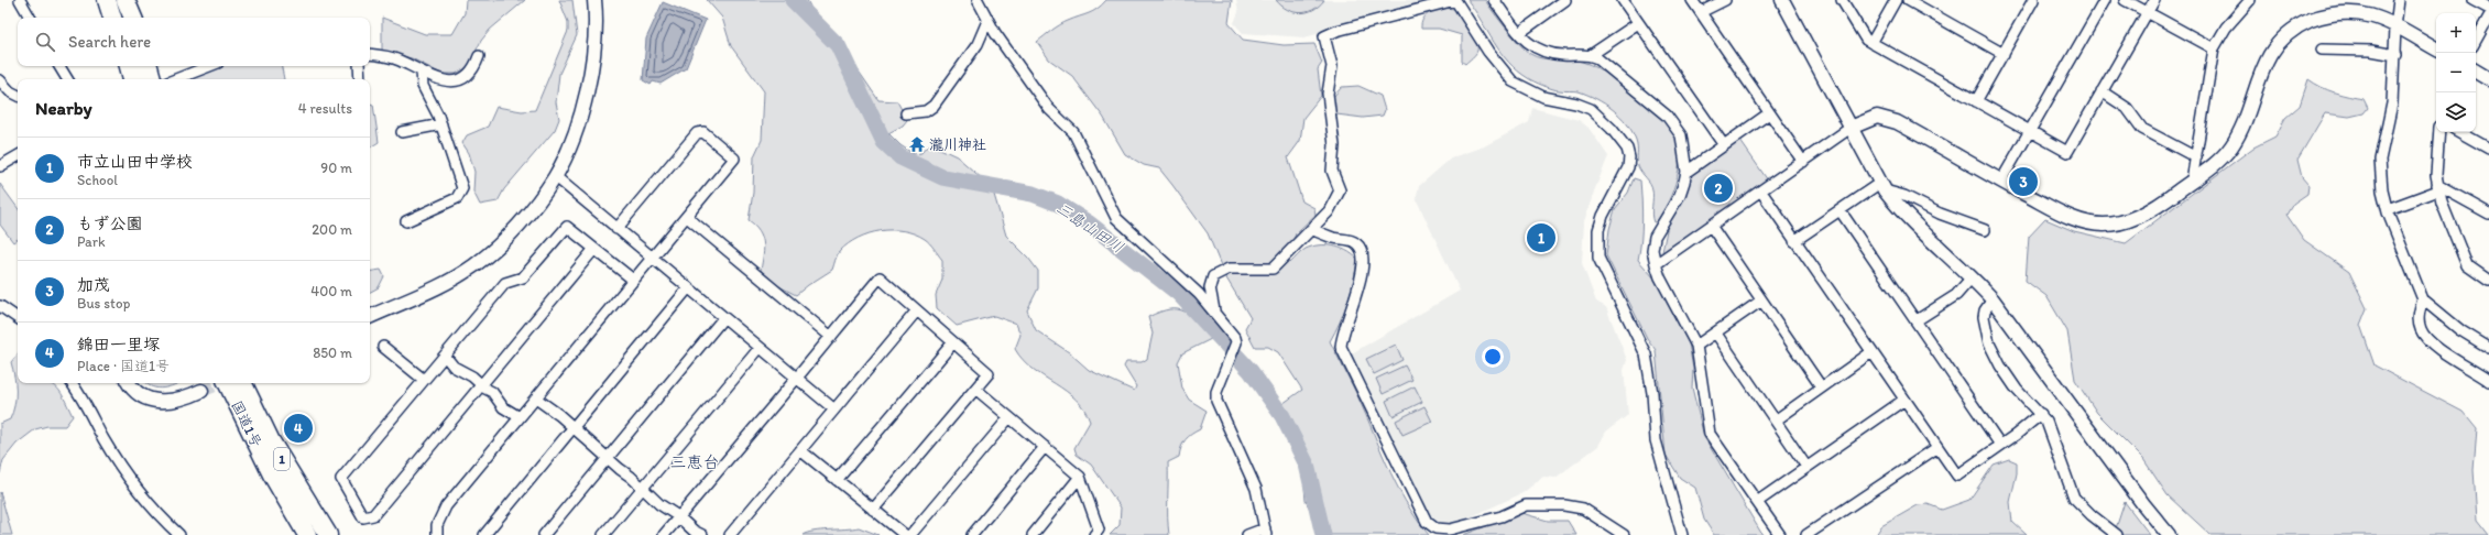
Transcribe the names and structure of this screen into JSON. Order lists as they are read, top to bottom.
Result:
{
  "streets": {
    "highway": ["国道1号", "1"]
  },
  "districts": ["三恵台"],
  "water": ["三島山田川"],
  "places": {
    "temple": ["瀧川神社"]
  },
  "page": {
    "map_buttons": ["+", "−"],
    "search": "Search here",
    "heading": ["Nearby", "4 results"],
    "list": [
      {
        "mark": "1",
        "name": "市立山田中学校",
        "note": "School",
        "value": "90 m"
      },
      {
        "mark": "2",
        "name": "もず公園",
        "note": "Park",
        "value": "200 m"
      },
      {
        "mark": "3",
        "name": "加茂",
        "note": "Bus stop",
        "value": "400 m"
      },
      {
        "mark": "4",
        "name": "錦田一里塚",
        "note": "Place · 国道1号",
        "value": "850 m"
      }
    ],
    "pins": [
      "3",
      "2",
      "1",
      "4"
    ]
  }
}
